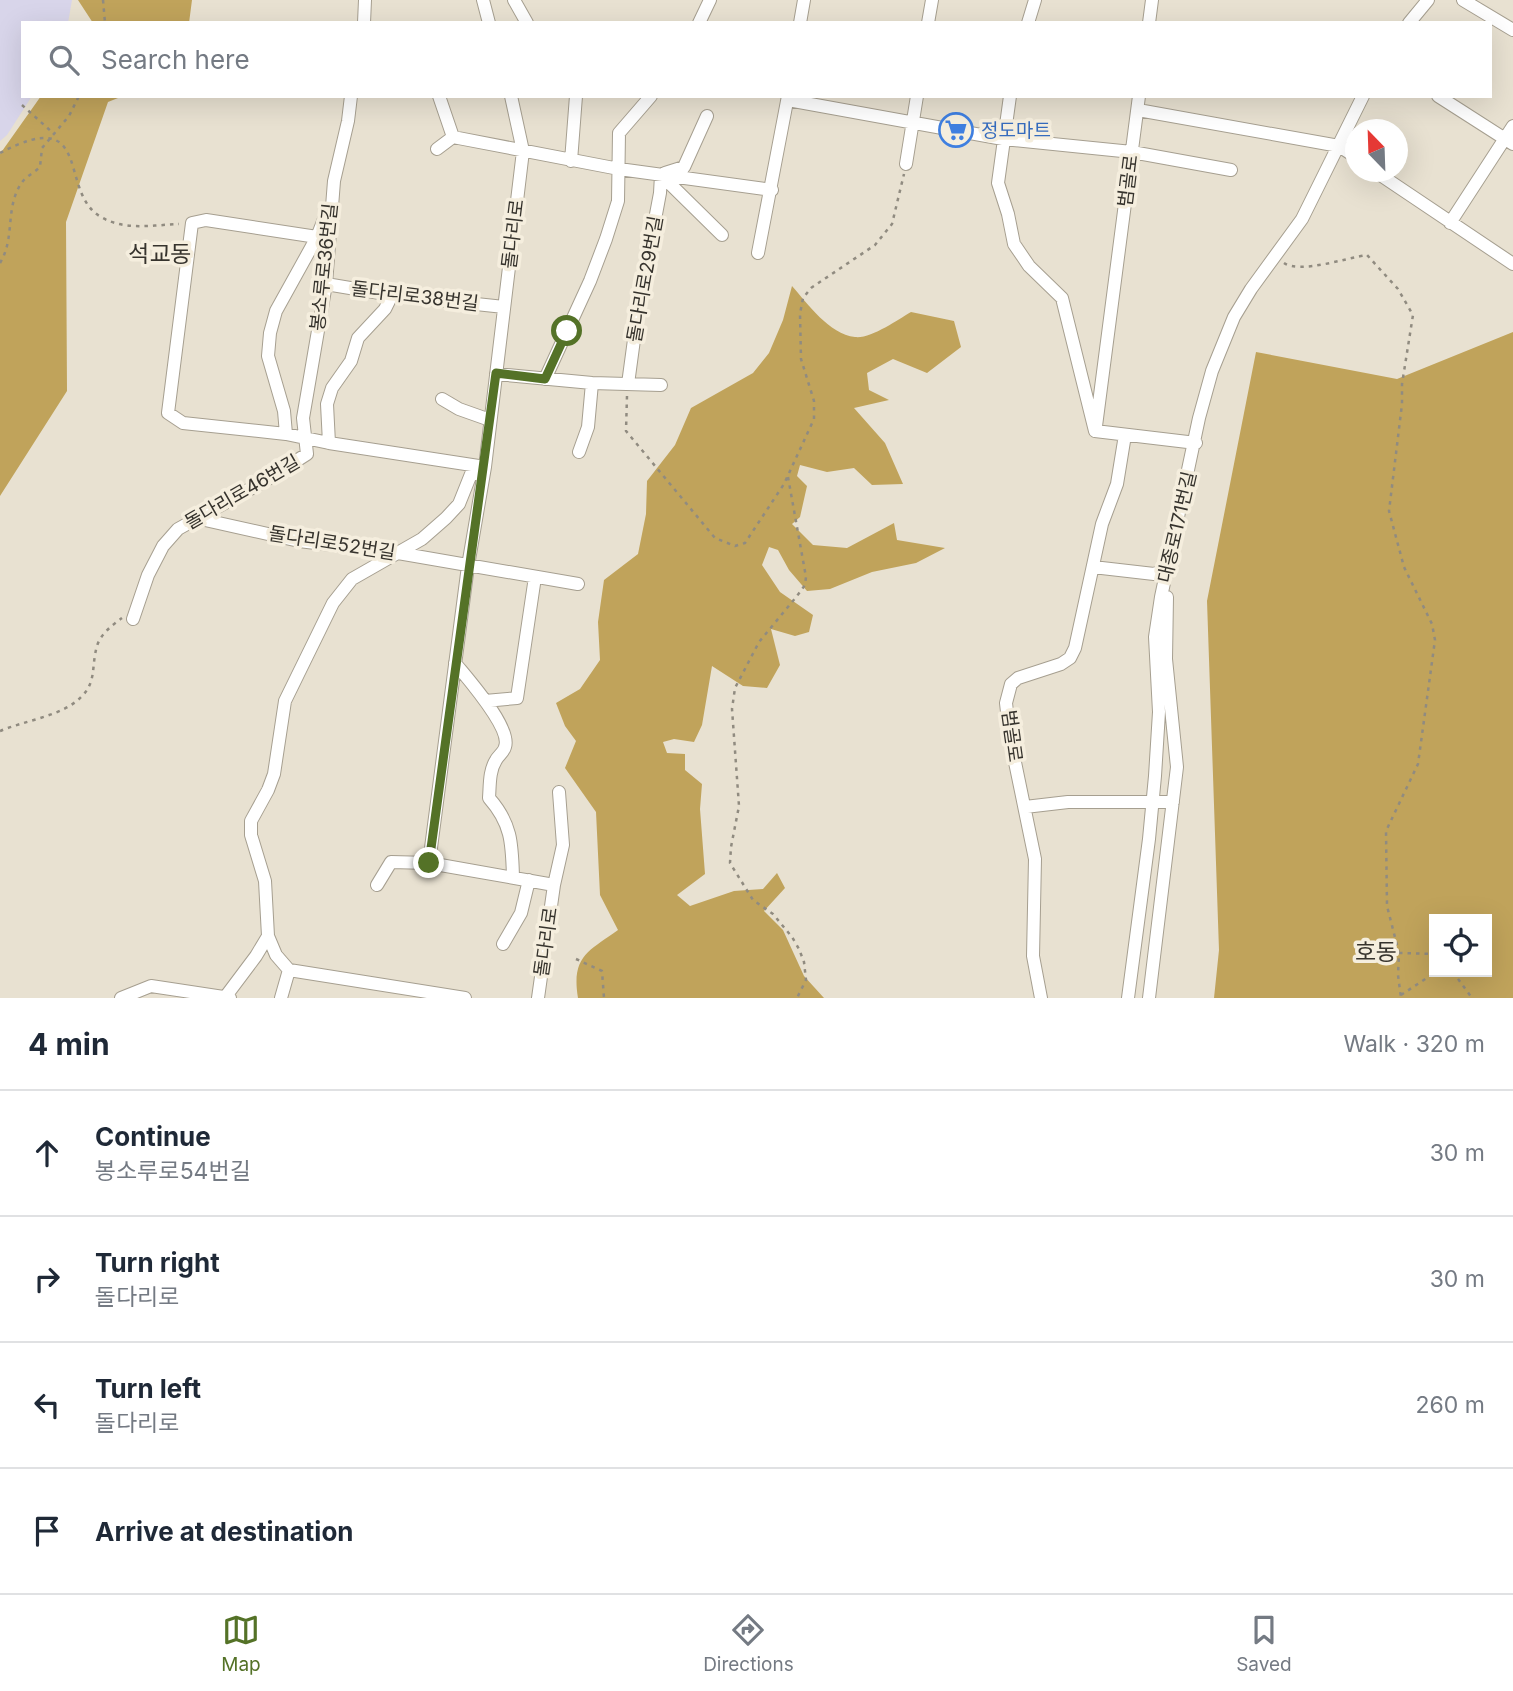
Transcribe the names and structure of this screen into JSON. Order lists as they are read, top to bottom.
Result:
{
  "streets": {
    "street": [
      "범골로",
      "돌다리로",
      "봉소루로36번길",
      "돌다리로29번길",
      "돌다리로38번길",
      "돌다리로46번길",
      "대종로171번길",
      "돌다리로52번길"
    ]
  },
  "crossings": [
    ["범골로", "대종로171번길"],
    ["돌다리로", "돌다리로38번길"],
    ["돌다리로", "돌다리로46번길"],
    ["돌다리로", "돌다리로52번길"],
    ["봉소루로36번길", "돌다리로38번길"],
    ["봉소루로36번길", "돌다리로46번길"],
    ["돌다리로46번길", "돌다리로52번길"]
  ],
  "districts": ["석교동", "호동"],
  "places": {
    "supermarket": ["정도마트"]
  },
  "north": "top left",
  "page": {
    "search": "Search here",
    "heading": ["4 min", "Walk · 320 m"],
    "list": [
      ["Continue", "봉소루로54번길", "30 m"],
      ["Turn right", "돌다리로", "30 m"],
      ["Turn left", "돌다리로", "260 m"],
      "Arrive at destination"
    ],
    "nav": ["Map", "Directions", "Saved"]
  }
}
